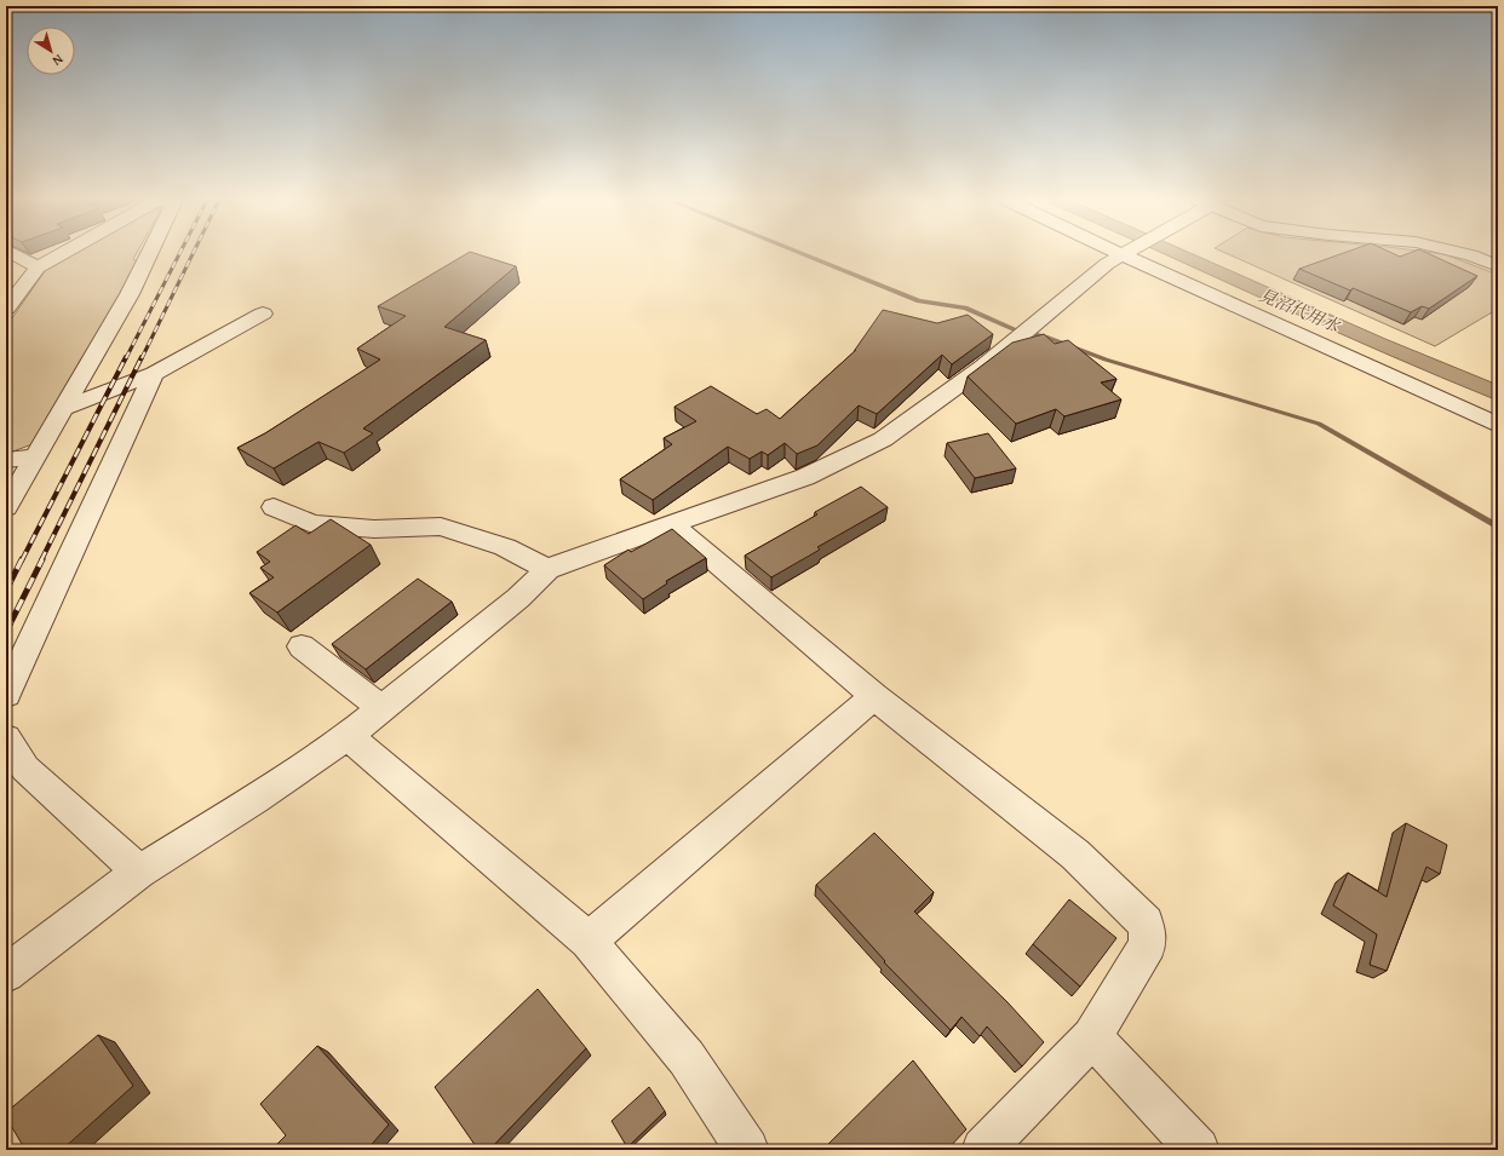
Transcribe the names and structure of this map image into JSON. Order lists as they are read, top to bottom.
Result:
{
  "water": ["見沼代用水"],
  "north": "bottom right"
}
